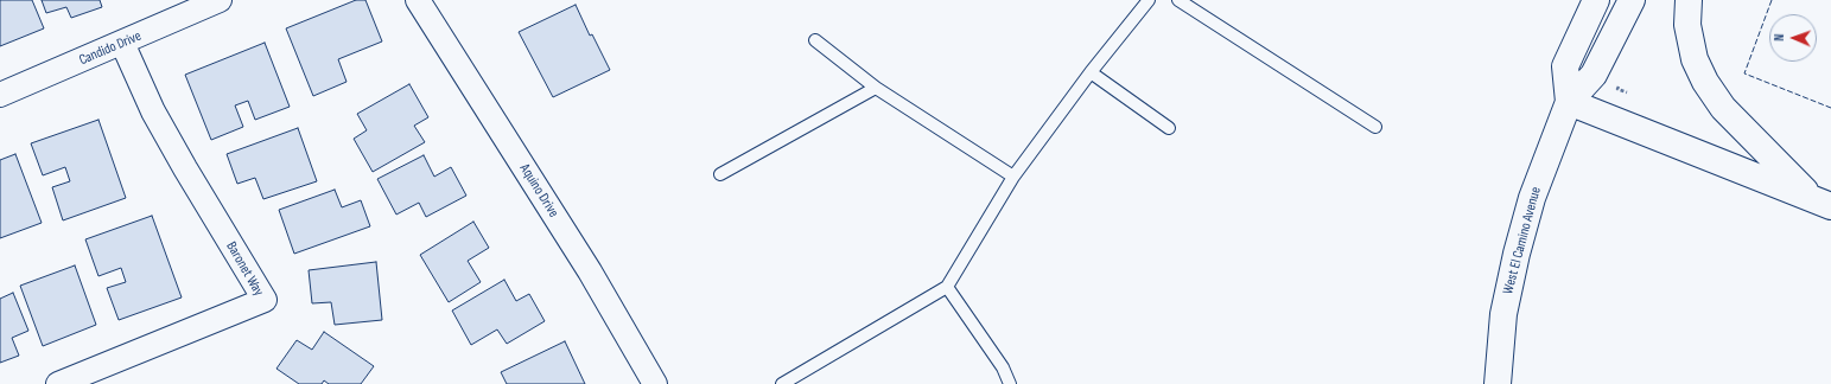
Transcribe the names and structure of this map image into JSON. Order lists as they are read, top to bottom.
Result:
{
  "streets": {
    "main road": ["West El Camino Avenue"],
    "street": ["Candido Drive", "Aquino Drive", "Baronet Way"]
  },
  "crossings": [
    ["Candido Drive", "Baronet Way"]
  ],
  "north": "left"
}
